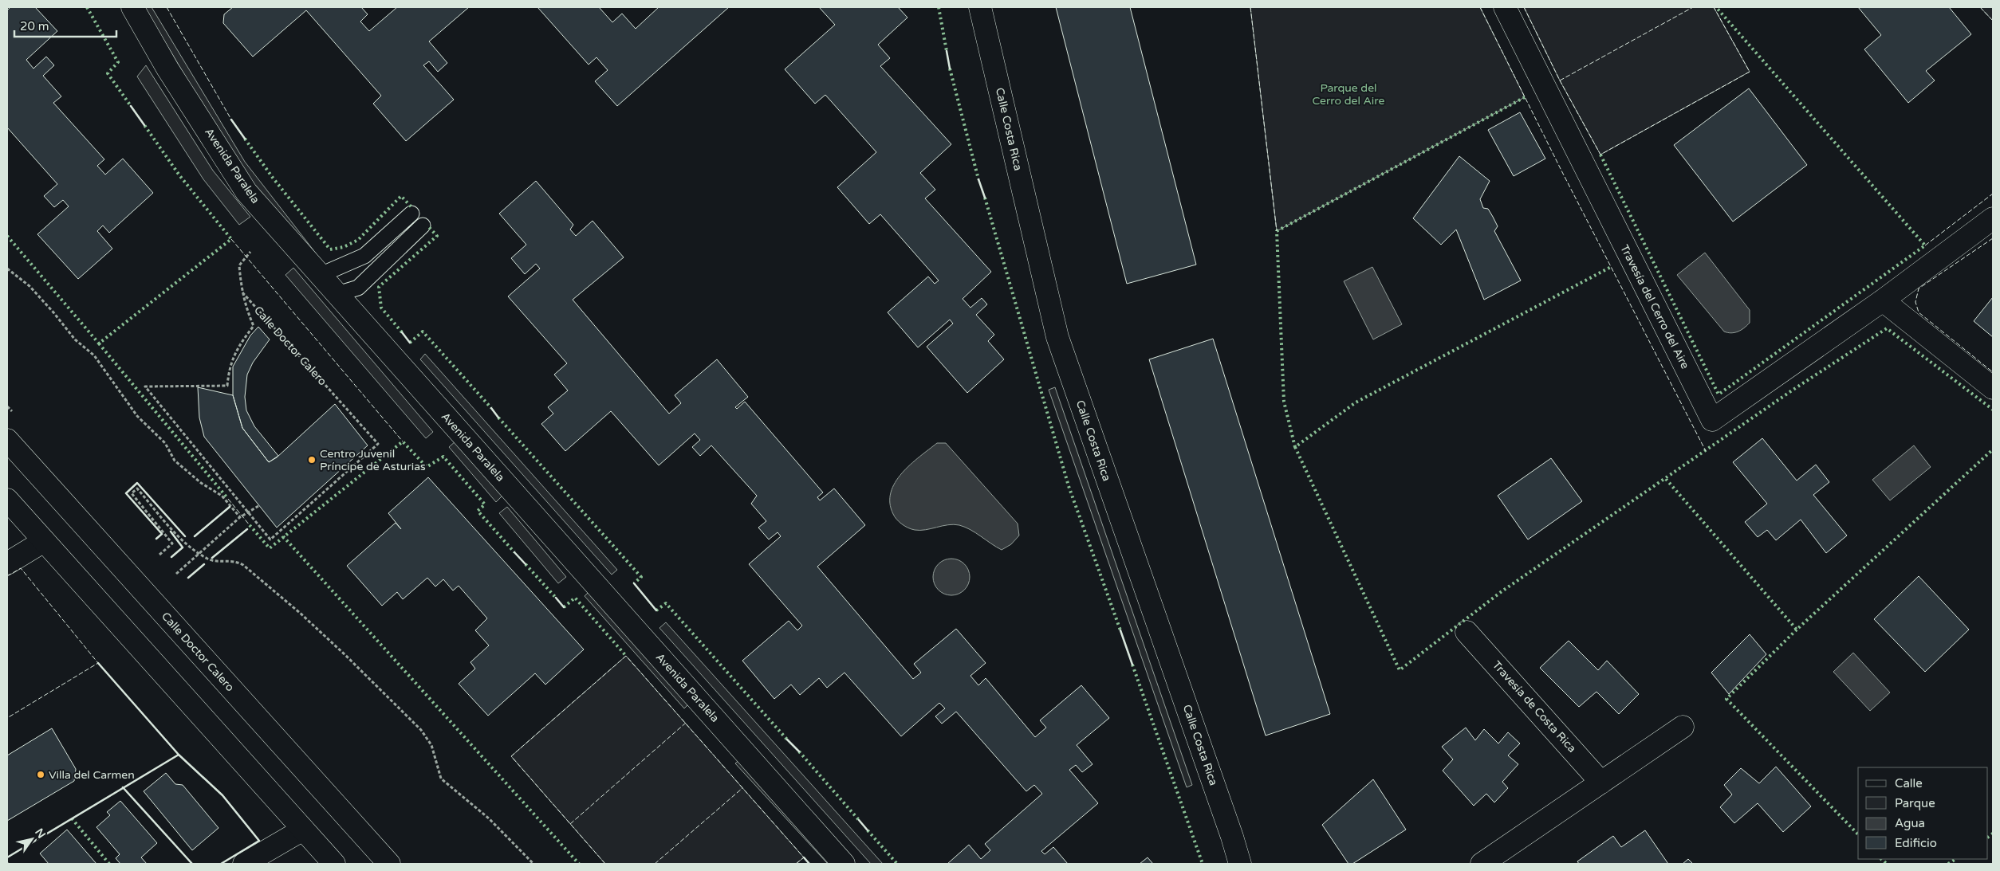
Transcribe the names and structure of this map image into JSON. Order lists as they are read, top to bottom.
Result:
{
  "streets": {
    "street": [
      "Calle Costa Rica",
      "Avenida Paralela",
      "Travesía del Cerro del Aire",
      "Calle Doctor Calero",
      "Travesía de Costa Rica"
    ]
  },
  "parks": ["Parque del Cerro del Aire"],
  "places": ["Centro Juvenil Príncipe de Asturias", "Villa del Carmen"],
  "legend": [
    "Calle",
    "Parque",
    "Agua",
    "Edificio"
  ],
  "scale_bar": "20 m",
  "north": "top right"
}
